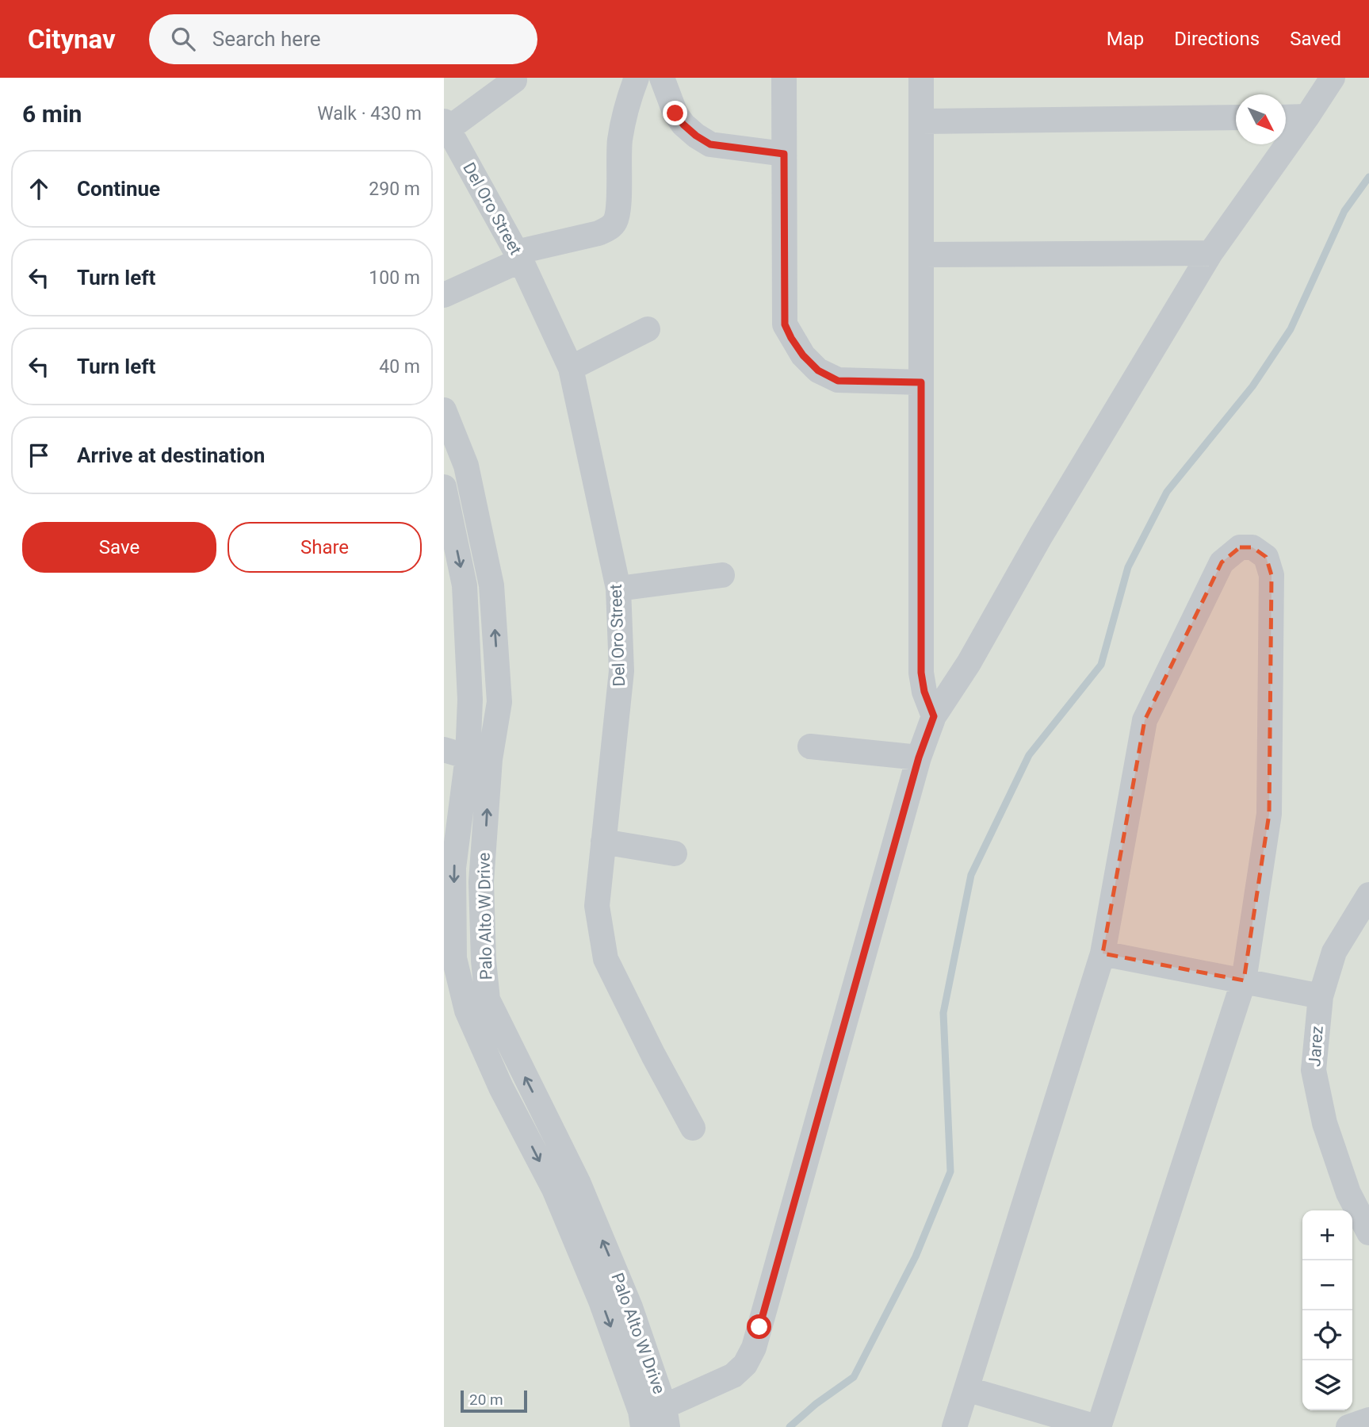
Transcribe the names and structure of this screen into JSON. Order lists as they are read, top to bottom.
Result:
{
  "streets": {
    "street": ["Del Oro Street", "Palo Alto W Drive", "Jarez"]
  },
  "scale_bar": "20 m",
  "north": "bottom right",
  "page": {
    "header": "Citynav",
    "search": "Search here",
    "nav": ["Map", "Directions", "Saved"],
    "heading": ["6 min", "Walk · 430 m"],
    "list": [
      ["Continue", "290 m"],
      ["Turn left", "100 m"],
      ["Turn left", "40 m"],
      "Arrive at destination"
    ],
    "buttons": ["Save", "Share"],
    "map_buttons": ["+", "−"],
    "scale": "20 m"
  }
}
